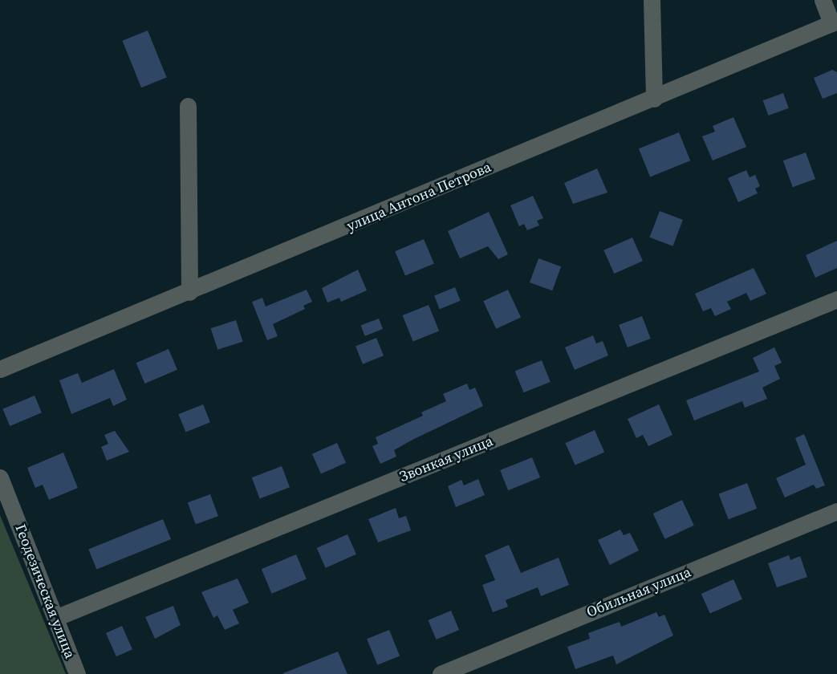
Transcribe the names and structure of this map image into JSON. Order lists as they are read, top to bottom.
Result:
{
  "streets": {
    "street": [
      "улица Антона Петрова",
      "Звонкая улица",
      "Геодезическая улица",
      "Обильная улица"
    ]
  },
  "crossings": [
    ["Звонкая улица", "Геодезическая улица"]
  ]
}
